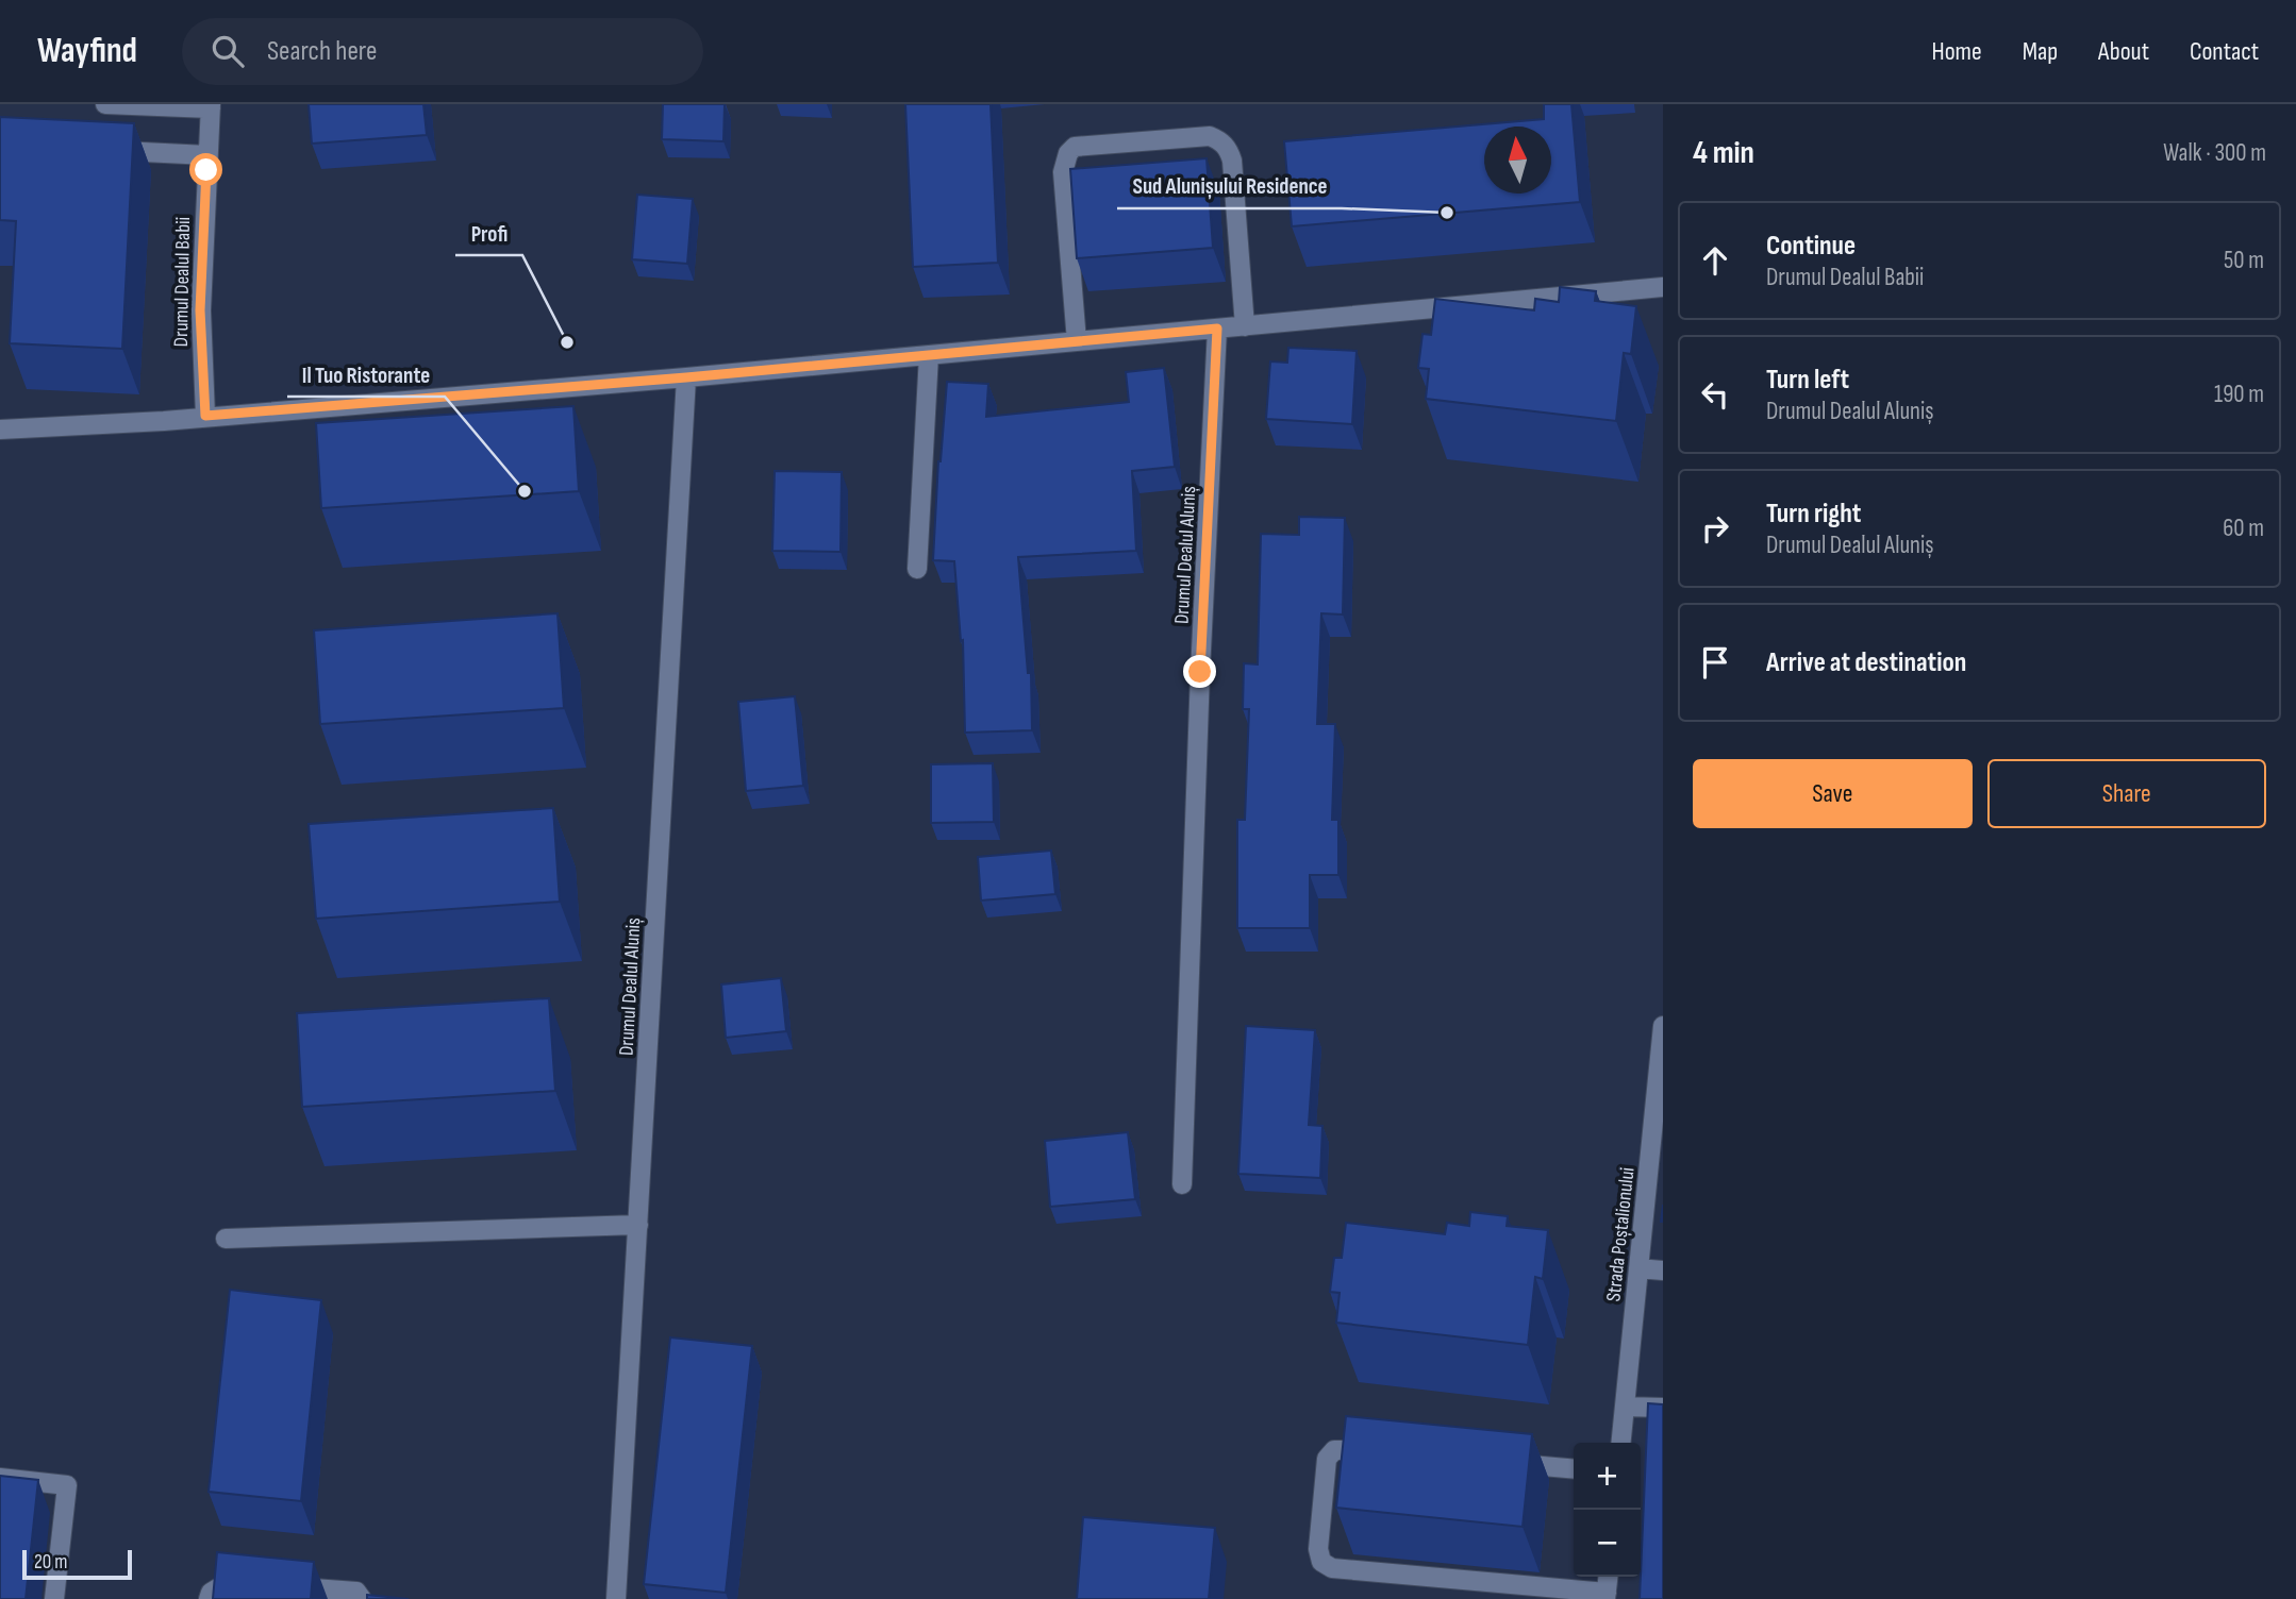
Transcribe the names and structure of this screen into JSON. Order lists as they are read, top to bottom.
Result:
{
  "streets": {
    "street": ["Drumul Dealul Babii", "Drumul Dealul Aluniș", "Strada Poștalionului"]
  },
  "places": ["Sud Alunișului Residence", "Profi", "Il Tuo Ristorante"],
  "scale_bar": "20 m",
  "north": "top",
  "page": {
    "header": "Wayfind",
    "search": "Search here",
    "nav": [
      "Home",
      "Map",
      "About",
      "Contact"
    ],
    "heading": ["4 min", "Walk · 300 m"],
    "list": [
      ["Continue", "Drumul Dealul Babii", "50 m"],
      ["Turn left", "Drumul Dealul Aluniș", "190 m"],
      ["Turn right", "Drumul Dealul Aluniș", "60 m"],
      "Arrive at destination"
    ],
    "buttons": ["Save", "Share"],
    "map_buttons": ["+", "−"],
    "scale": "20 m"
  }
}
